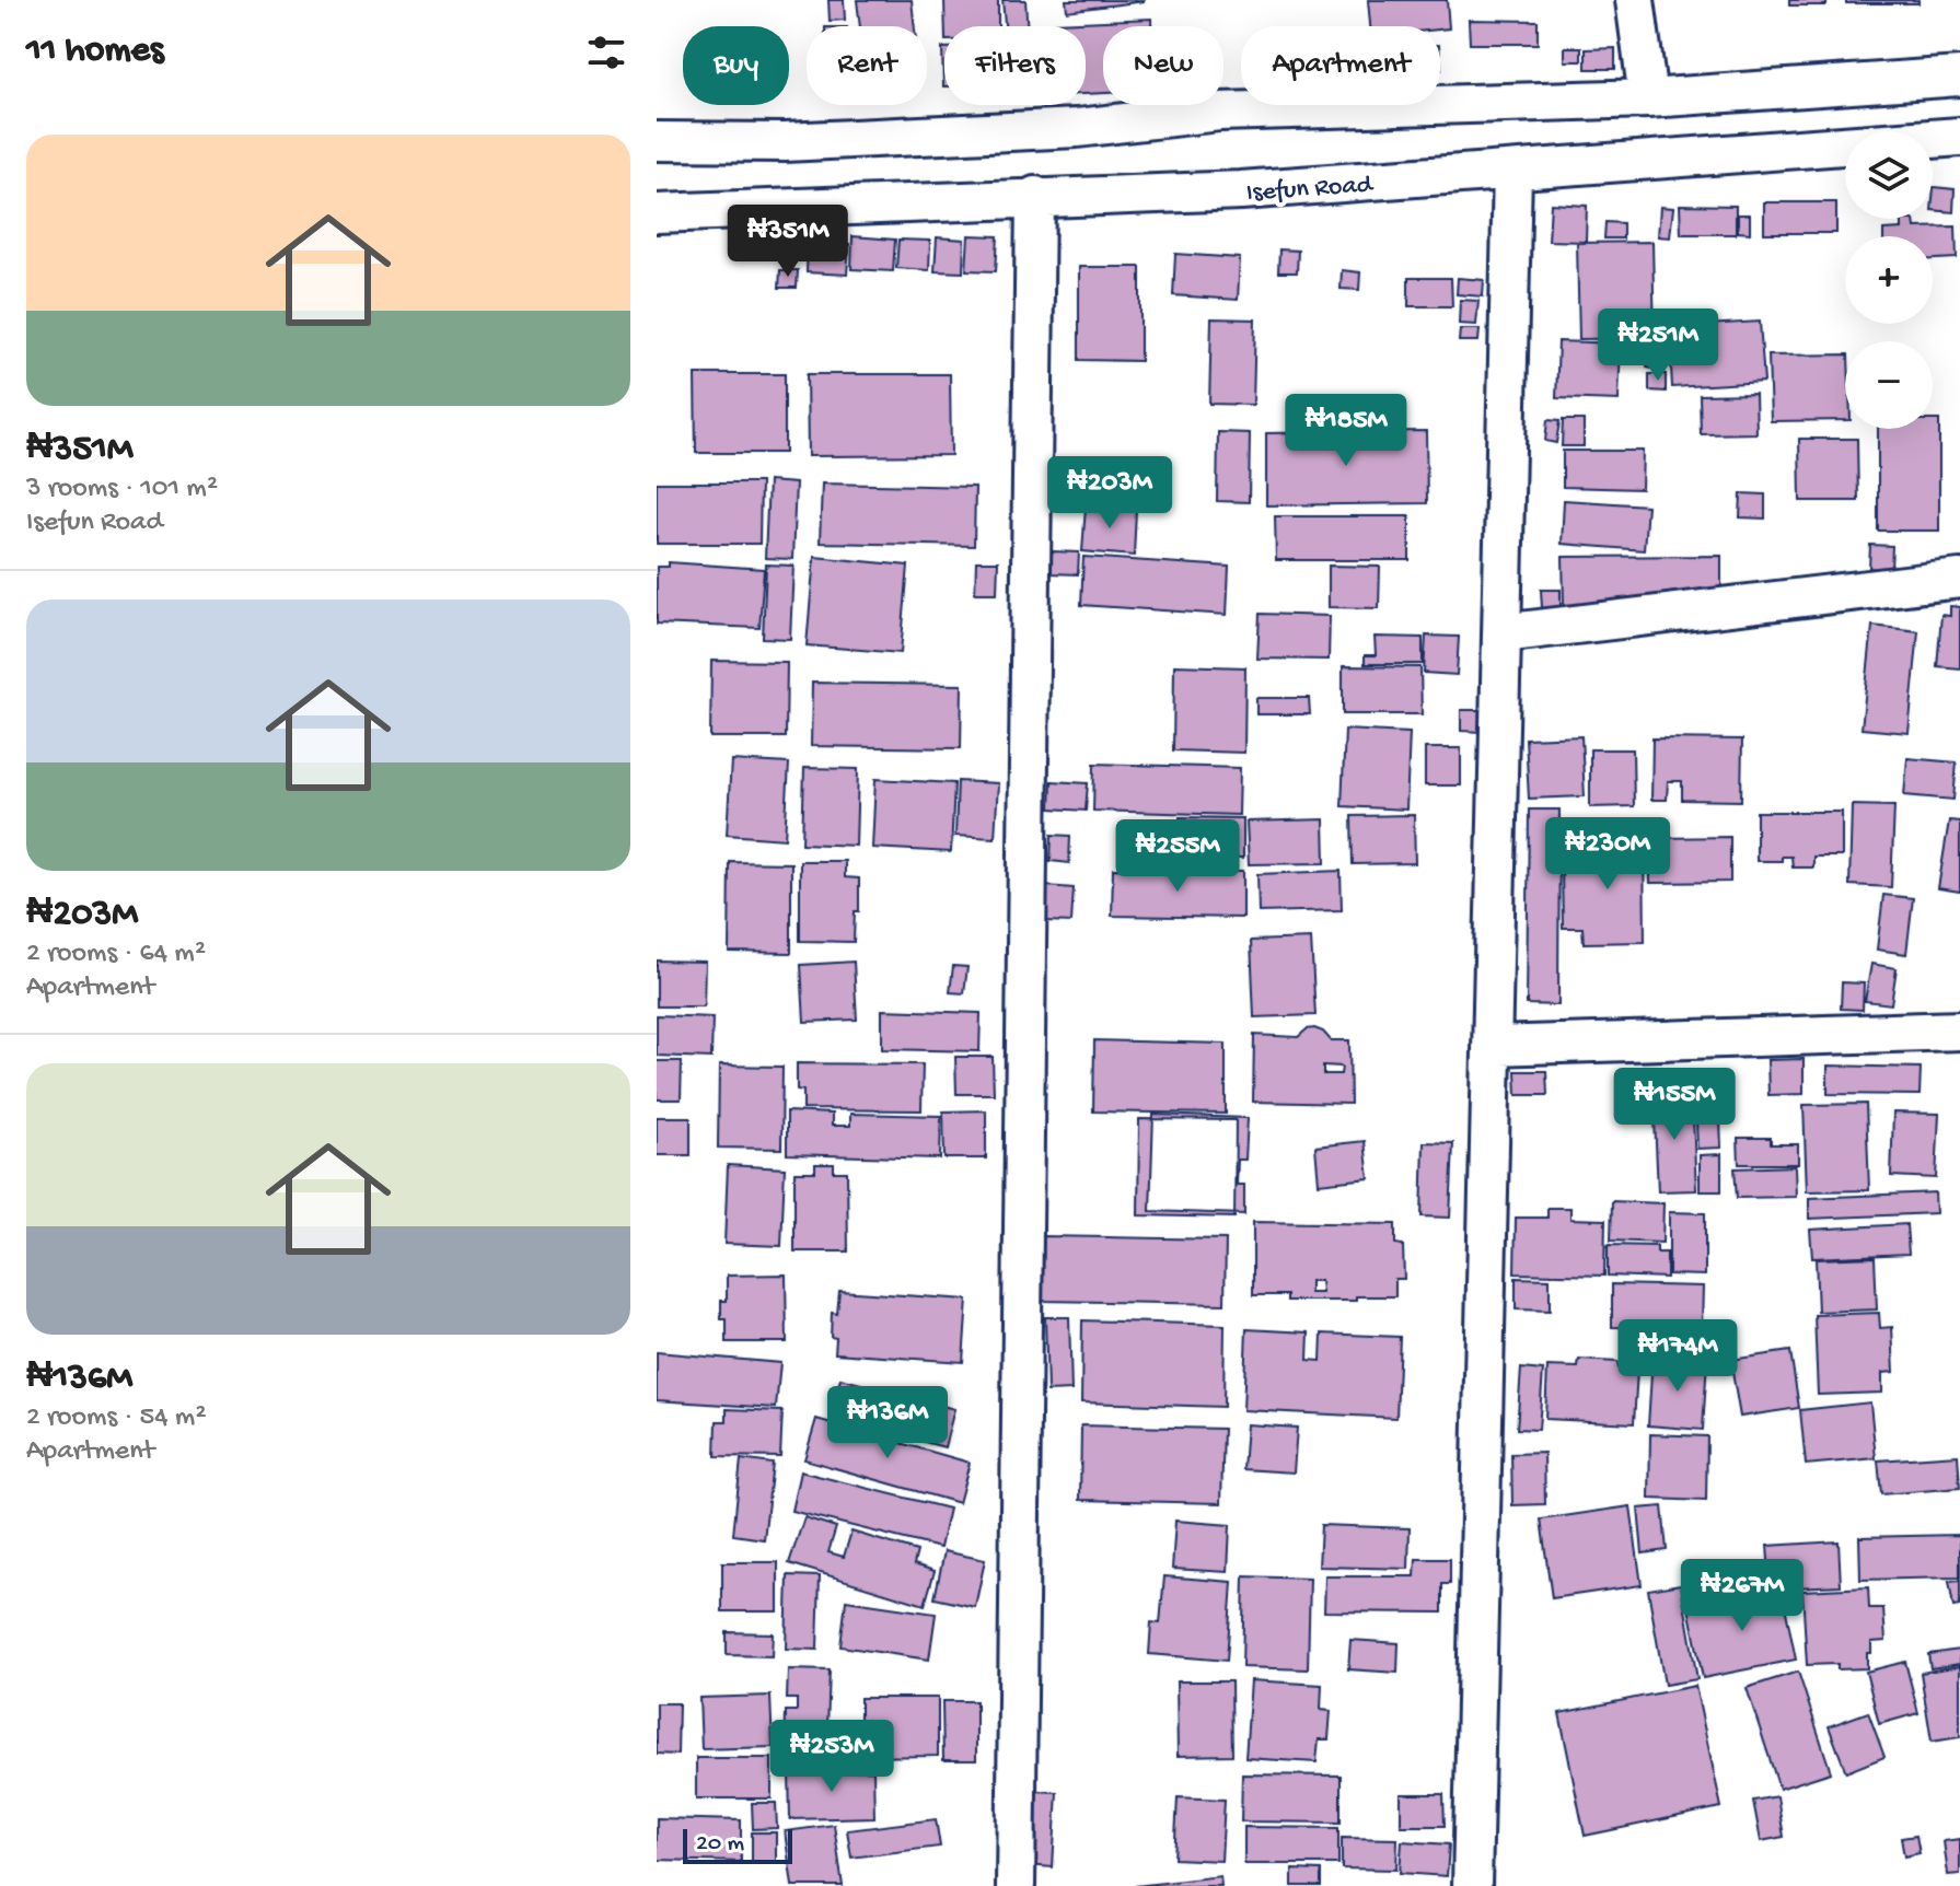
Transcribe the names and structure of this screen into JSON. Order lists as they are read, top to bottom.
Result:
{
  "streets": {
    "street": ["Isefun Road"]
  },
  "scale_bar": "20 m",
  "page": {
    "heading": "11 homes",
    "chip": [
      "Buy",
      "Rent",
      "Filters",
      "New",
      "Apartment"
    ],
    "list": [
      {
        "name": "₦351M",
        "note": "3 rooms · 101 m² · Isefun Road"
      },
      {
        "name": "₦203M",
        "note": "2 rooms · 64 m² · Apartment"
      },
      {
        "name": "₦136M",
        "note": "2 rooms · 54 m² · Apartment"
      }
    ],
    "map_buttons": ["+", "−"],
    "price": [
      "₦351M",
      "₦251M",
      "₦185M",
      "₦203M",
      "₦230M",
      "₦255M",
      "₦155M",
      "₦174M",
      "₦136M",
      "₦267M",
      "₦253M"
    ],
    "scale": "20 m"
  }
}
